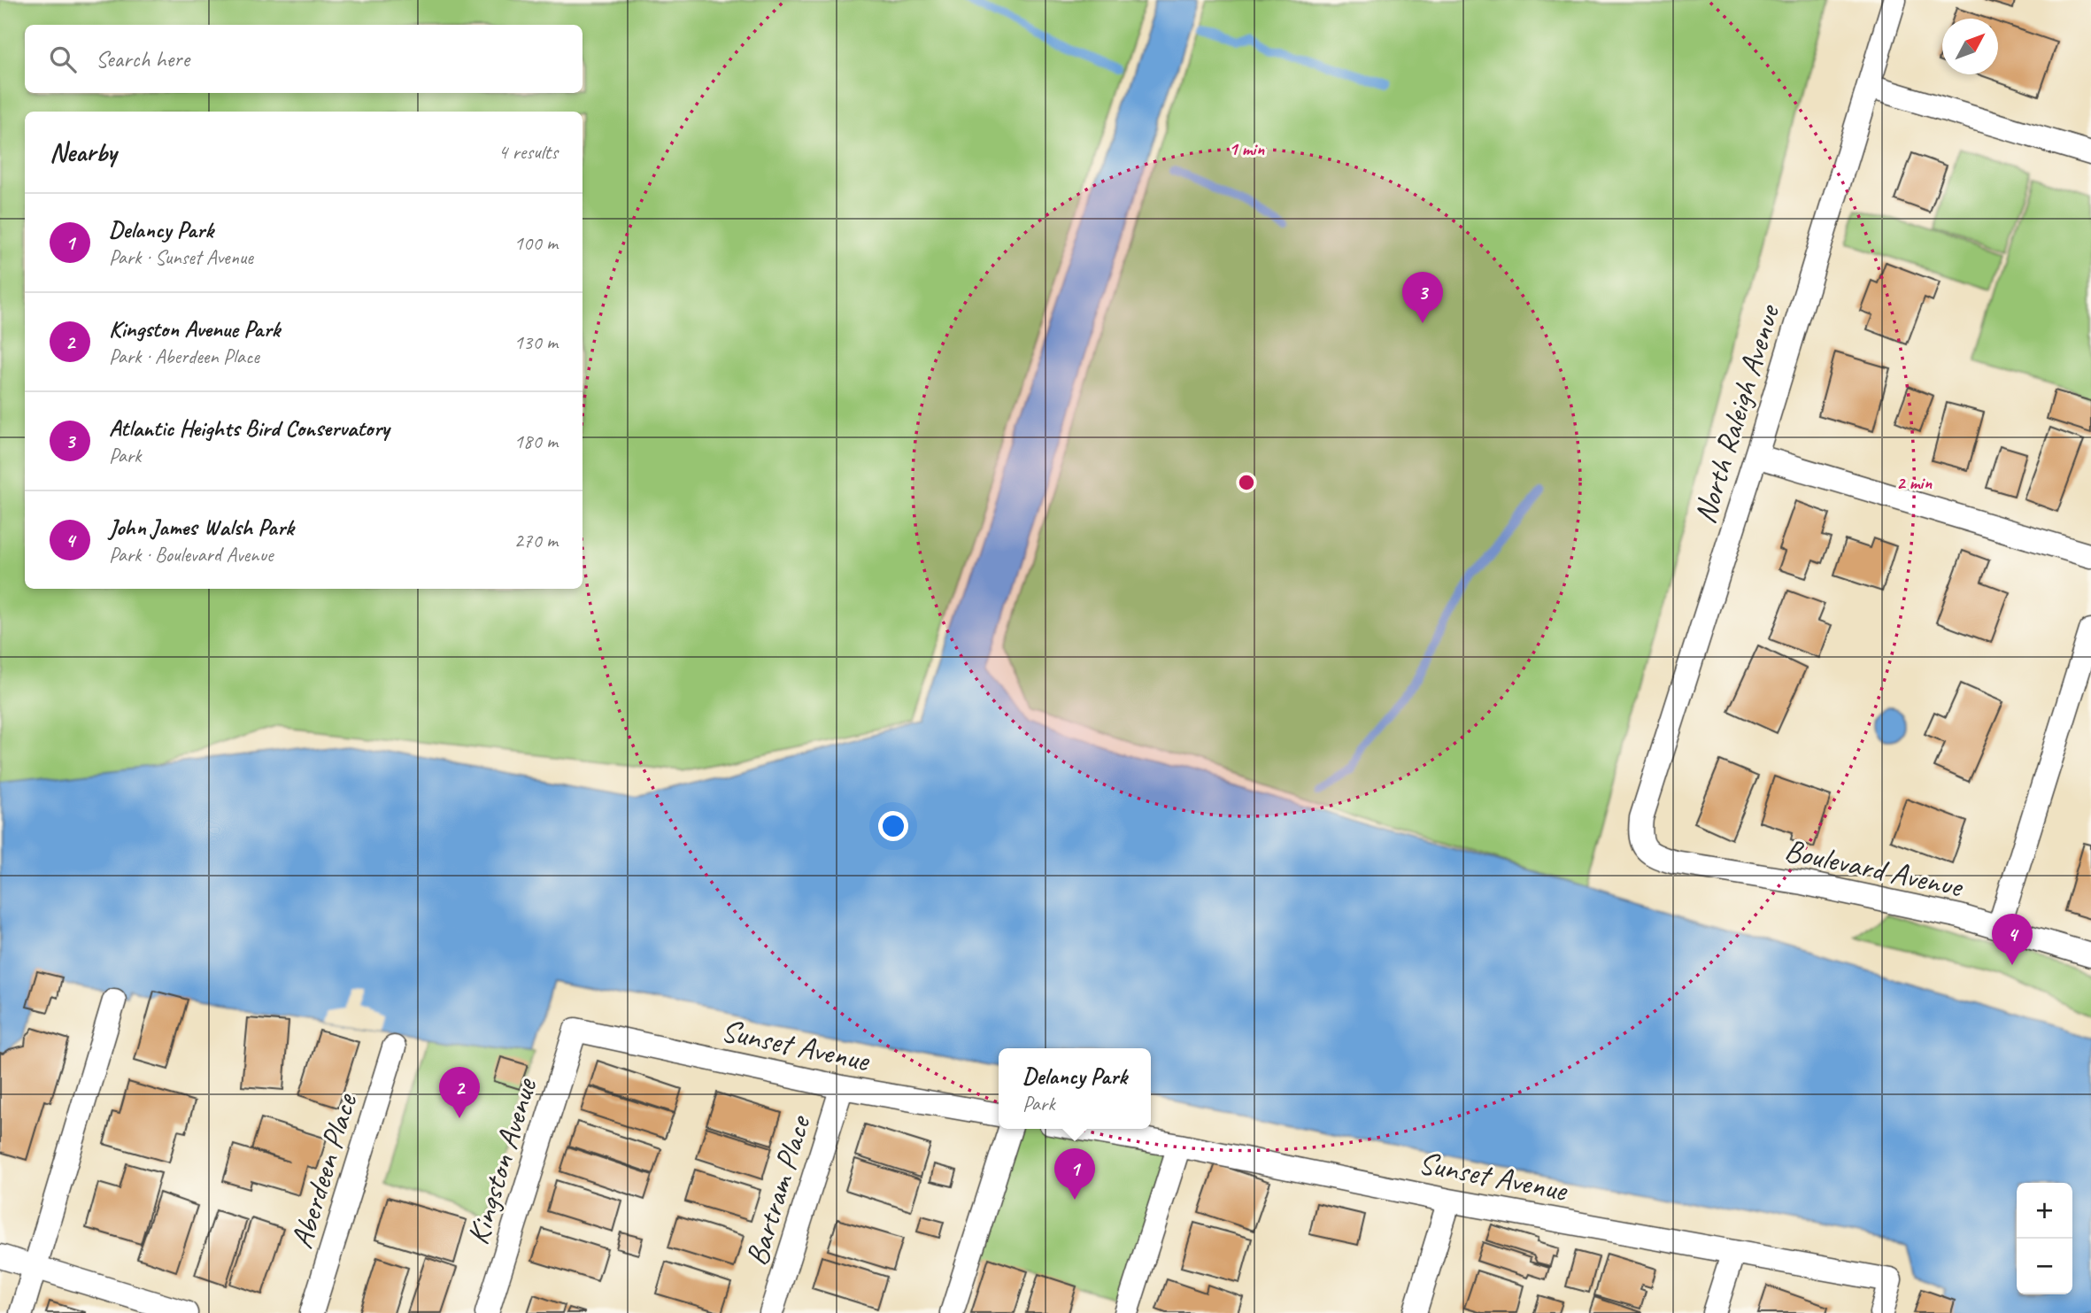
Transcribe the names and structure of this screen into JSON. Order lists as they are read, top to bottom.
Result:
{
  "streets": {
    "street": [
      "North Raleigh Avenue",
      "Boulevard Avenue",
      "Sunset Avenue",
      "Kingston Avenue",
      "Aberdeen Place",
      "Bartram Place"
    ]
  },
  "crossings": [
    ["North Raleigh Avenue", "Boulevard Avenue"],
    ["Sunset Avenue", "Kingston Avenue"],
    ["Sunset Avenue", "Bartram Place"]
  ],
  "north": "top right",
  "page": {
    "search": "Search here",
    "heading": ["Nearby", "4 results"],
    "list": [
      {
        "mark": "1",
        "name": "Delancy Park",
        "note": "Park · Sunset Avenue",
        "value": "100 m"
      },
      {
        "mark": "2",
        "name": "Kingston Avenue Park",
        "note": "Park · Aberdeen Place",
        "value": "130 m"
      },
      {
        "mark": "3",
        "name": "Atlantic Heights Bird Conservatory",
        "note": "Park",
        "value": "180 m"
      },
      {
        "mark": "4",
        "name": "John James Walsh Park",
        "note": "Park · Boulevard Avenue",
        "value": "270 m"
      }
    ],
    "pins": [
      "3",
      "4",
      "2",
      "1"
    ],
    "popup": ["Delancy Park", "Park"],
    "map_buttons": ["+", "−"]
  },
  "rings": ["1 min", "2 min"]
}
